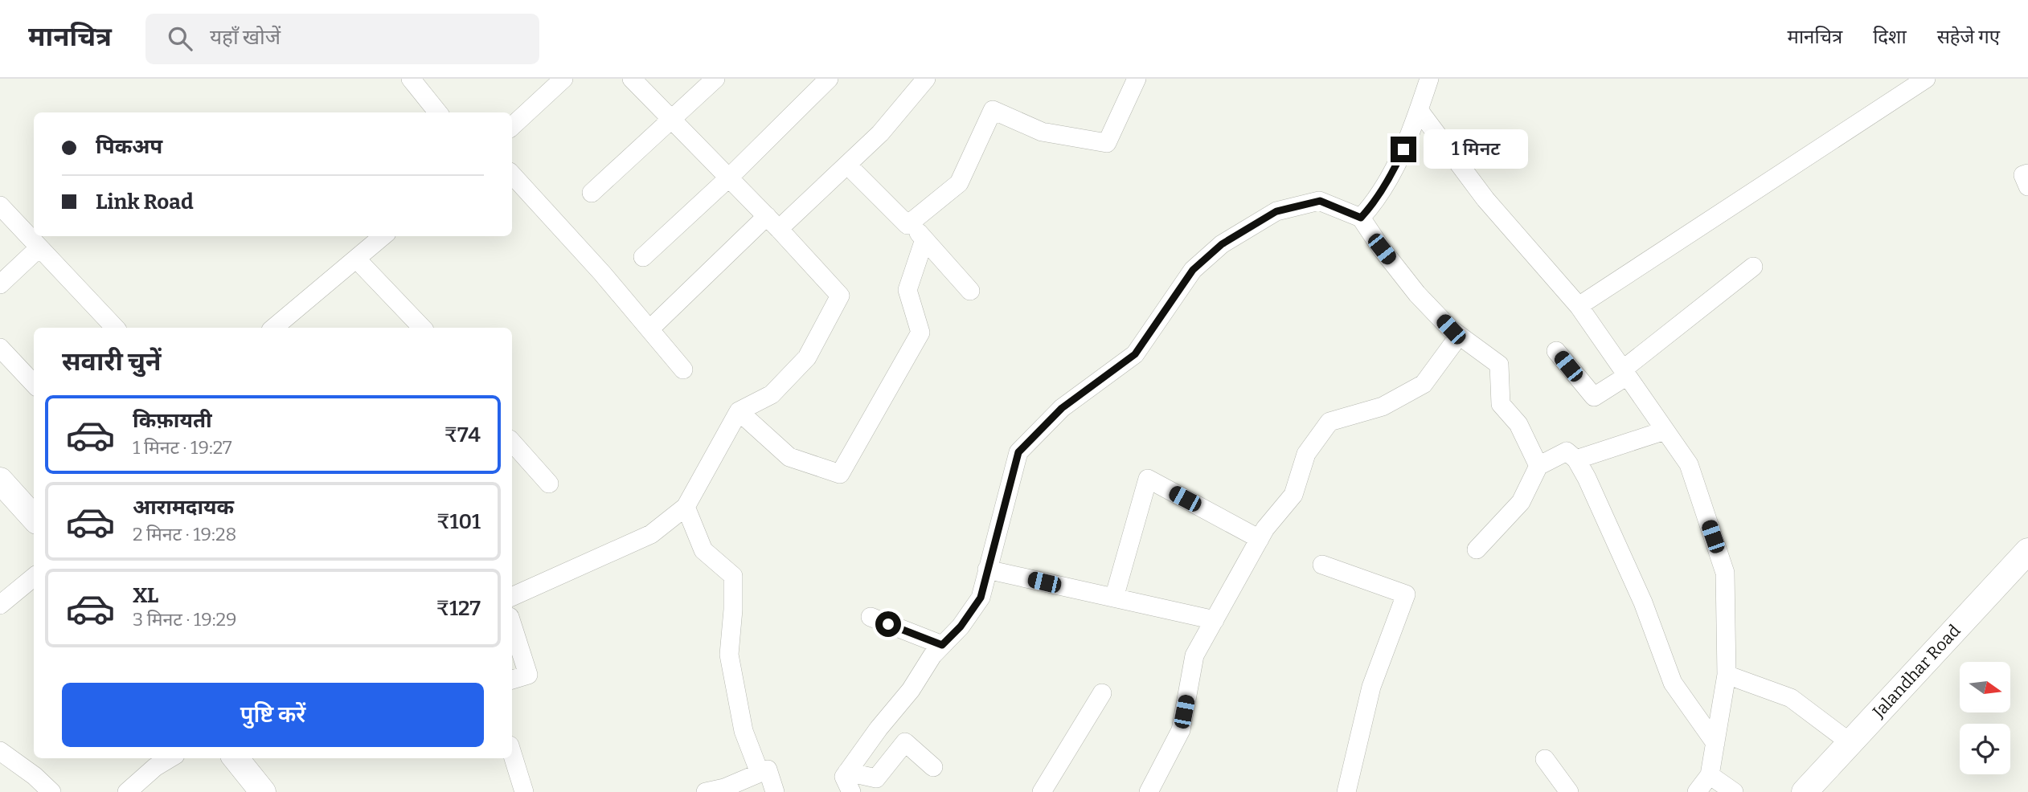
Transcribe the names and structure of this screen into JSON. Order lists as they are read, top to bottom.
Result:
{
  "streets": {
    "main road": ["Jalandhar Road"]
  },
  "north": "right",
  "page": {
    "header": "मानचित्र",
    "search": "यहाँ खोजें",
    "nav": ["मानचित्र", "दिशा", "सहेजे गए"],
    "banner": ["पिकअप", "Link Road"],
    "bubble": "1 मिनट",
    "heading": "सवारी चुनें",
    "list": [
      {
        "name": "किफ़ायती",
        "note": "1 मिनट · 19:27",
        "value": "₹74"
      },
      {
        "name": "आरामदायक",
        "note": "2 मिनट · 19:28",
        "value": "₹101"
      },
      {
        "name": "XL",
        "note": "3 मिनट · 19:29",
        "value": "₹127"
      }
    ],
    "buttons": "पुष्टि करें"
  }
}
